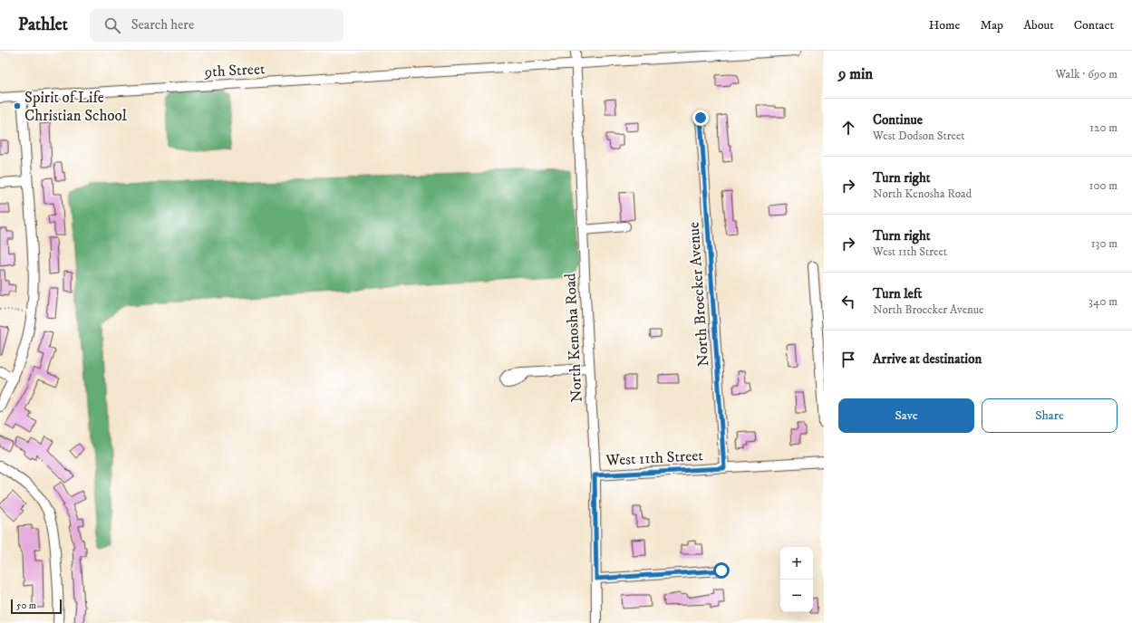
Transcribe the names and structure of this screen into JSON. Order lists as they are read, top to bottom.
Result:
{
  "streets": {
    "street": [
      "9th Street",
      "North Broecker Avenue",
      "North Kenosha Road",
      "West 11th Street"
    ]
  },
  "crossings": [
    ["9th Street", "North Kenosha Road"],
    ["North Broecker Avenue", "West 11th Street"],
    ["North Kenosha Road", "West 11th Street"]
  ],
  "places": ["Spirit of Life Christian School"],
  "scale_bar": "50 m",
  "page": {
    "header": "Pathlet",
    "search": "Search here",
    "nav": [
      "Home",
      "Map",
      "About",
      "Contact"
    ],
    "heading": ["9 min", "Walk · 690 m"],
    "list": [
      ["Continue", "West Dodson Street", "120 m"],
      ["Turn right", "North Kenosha Road", "100 m"],
      ["Turn right", "West 11th Street", "130 m"],
      ["Turn left", "North Broecker Avenue", "340 m"],
      "Arrive at destination"
    ],
    "buttons": ["Save", "Share"],
    "map_buttons": ["+", "−"],
    "scale": "50 m"
  }
}
